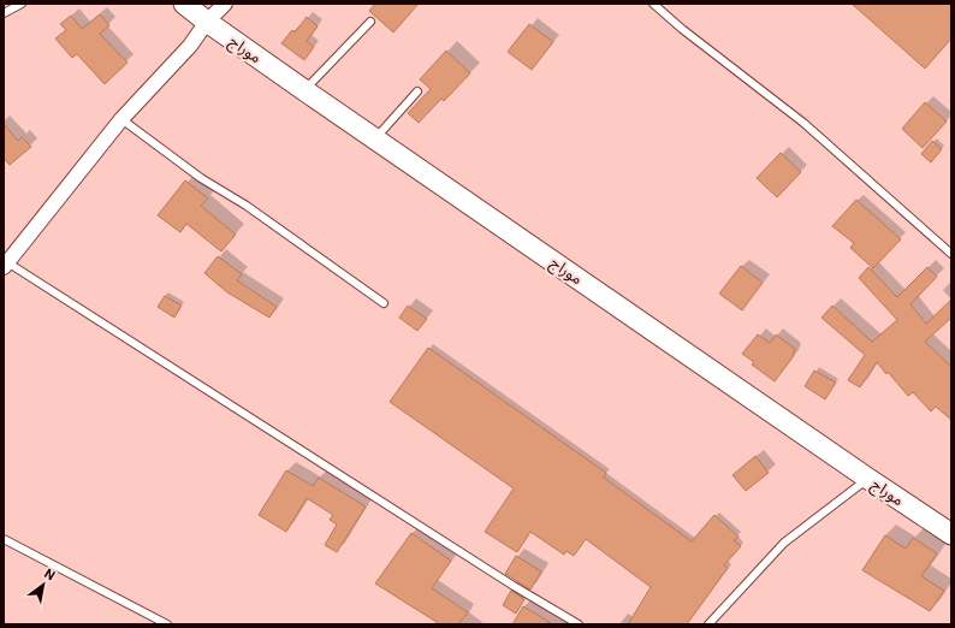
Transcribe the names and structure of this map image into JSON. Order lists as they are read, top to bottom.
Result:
{
  "streets": {
    "main road": ["موراج"]
  },
  "north": "top right"
}
